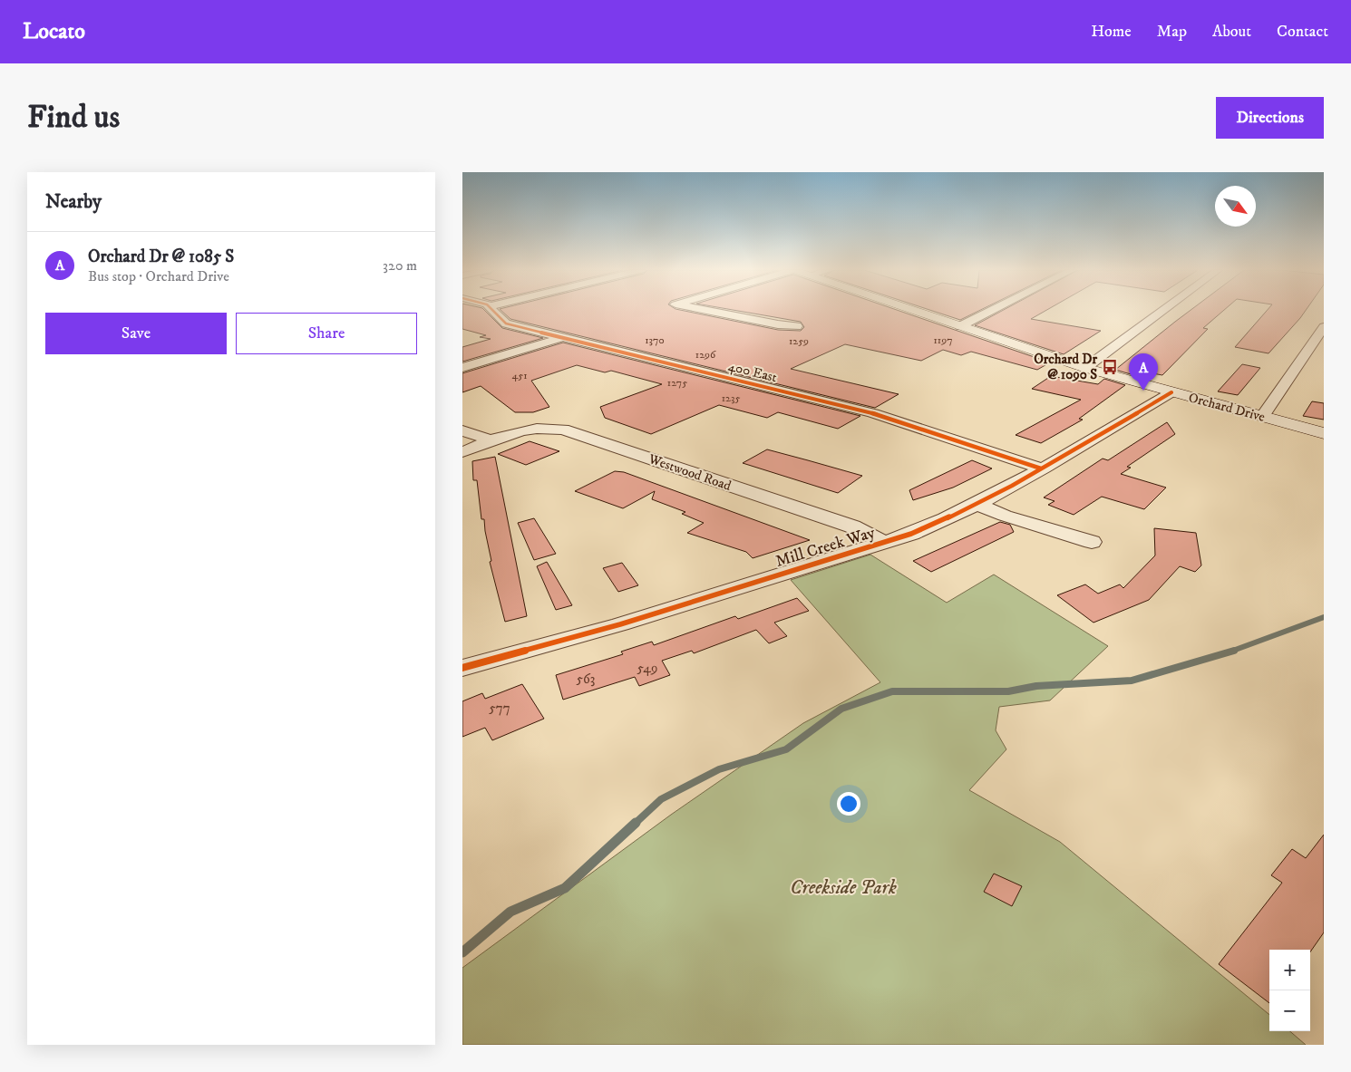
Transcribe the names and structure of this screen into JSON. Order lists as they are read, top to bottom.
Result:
{
  "streets": {
    "main road": ["Orchard Drive"],
    "street": ["400 East", "Westwood Road", "Mill Creek Way"]
  },
  "crossings": [
    ["400 East", "Mill Creek Way"],
    ["Orchard Drive", "Mill Creek Way"],
    ["Westwood Road", "Mill Creek Way"]
  ],
  "parks": ["Creekside Park"],
  "places": {
    "bus stop": ["Orchard Dr @ 1090 S"]
  },
  "house_numbers": [
    "1370",
    "1197",
    "1259",
    "1296",
    "451",
    "1275",
    "1235",
    "549",
    "563",
    "577"
  ],
  "north": "bottom right",
  "page": {
    "header": "Locato",
    "nav": [
      "Home",
      "Map",
      "About",
      "Contact"
    ],
    "buttons": [
      "Directions",
      ["Save", "Share"]
    ],
    "title": "Find us",
    "heading": "Nearby",
    "list": [
      {
        "mark": "A",
        "name": "Orchard Dr @ 1085 S",
        "note": "Bus stop · Orchard Drive",
        "value": "320 m"
      }
    ],
    "pins": "A",
    "map_buttons": ["+", "−"]
  }
}
